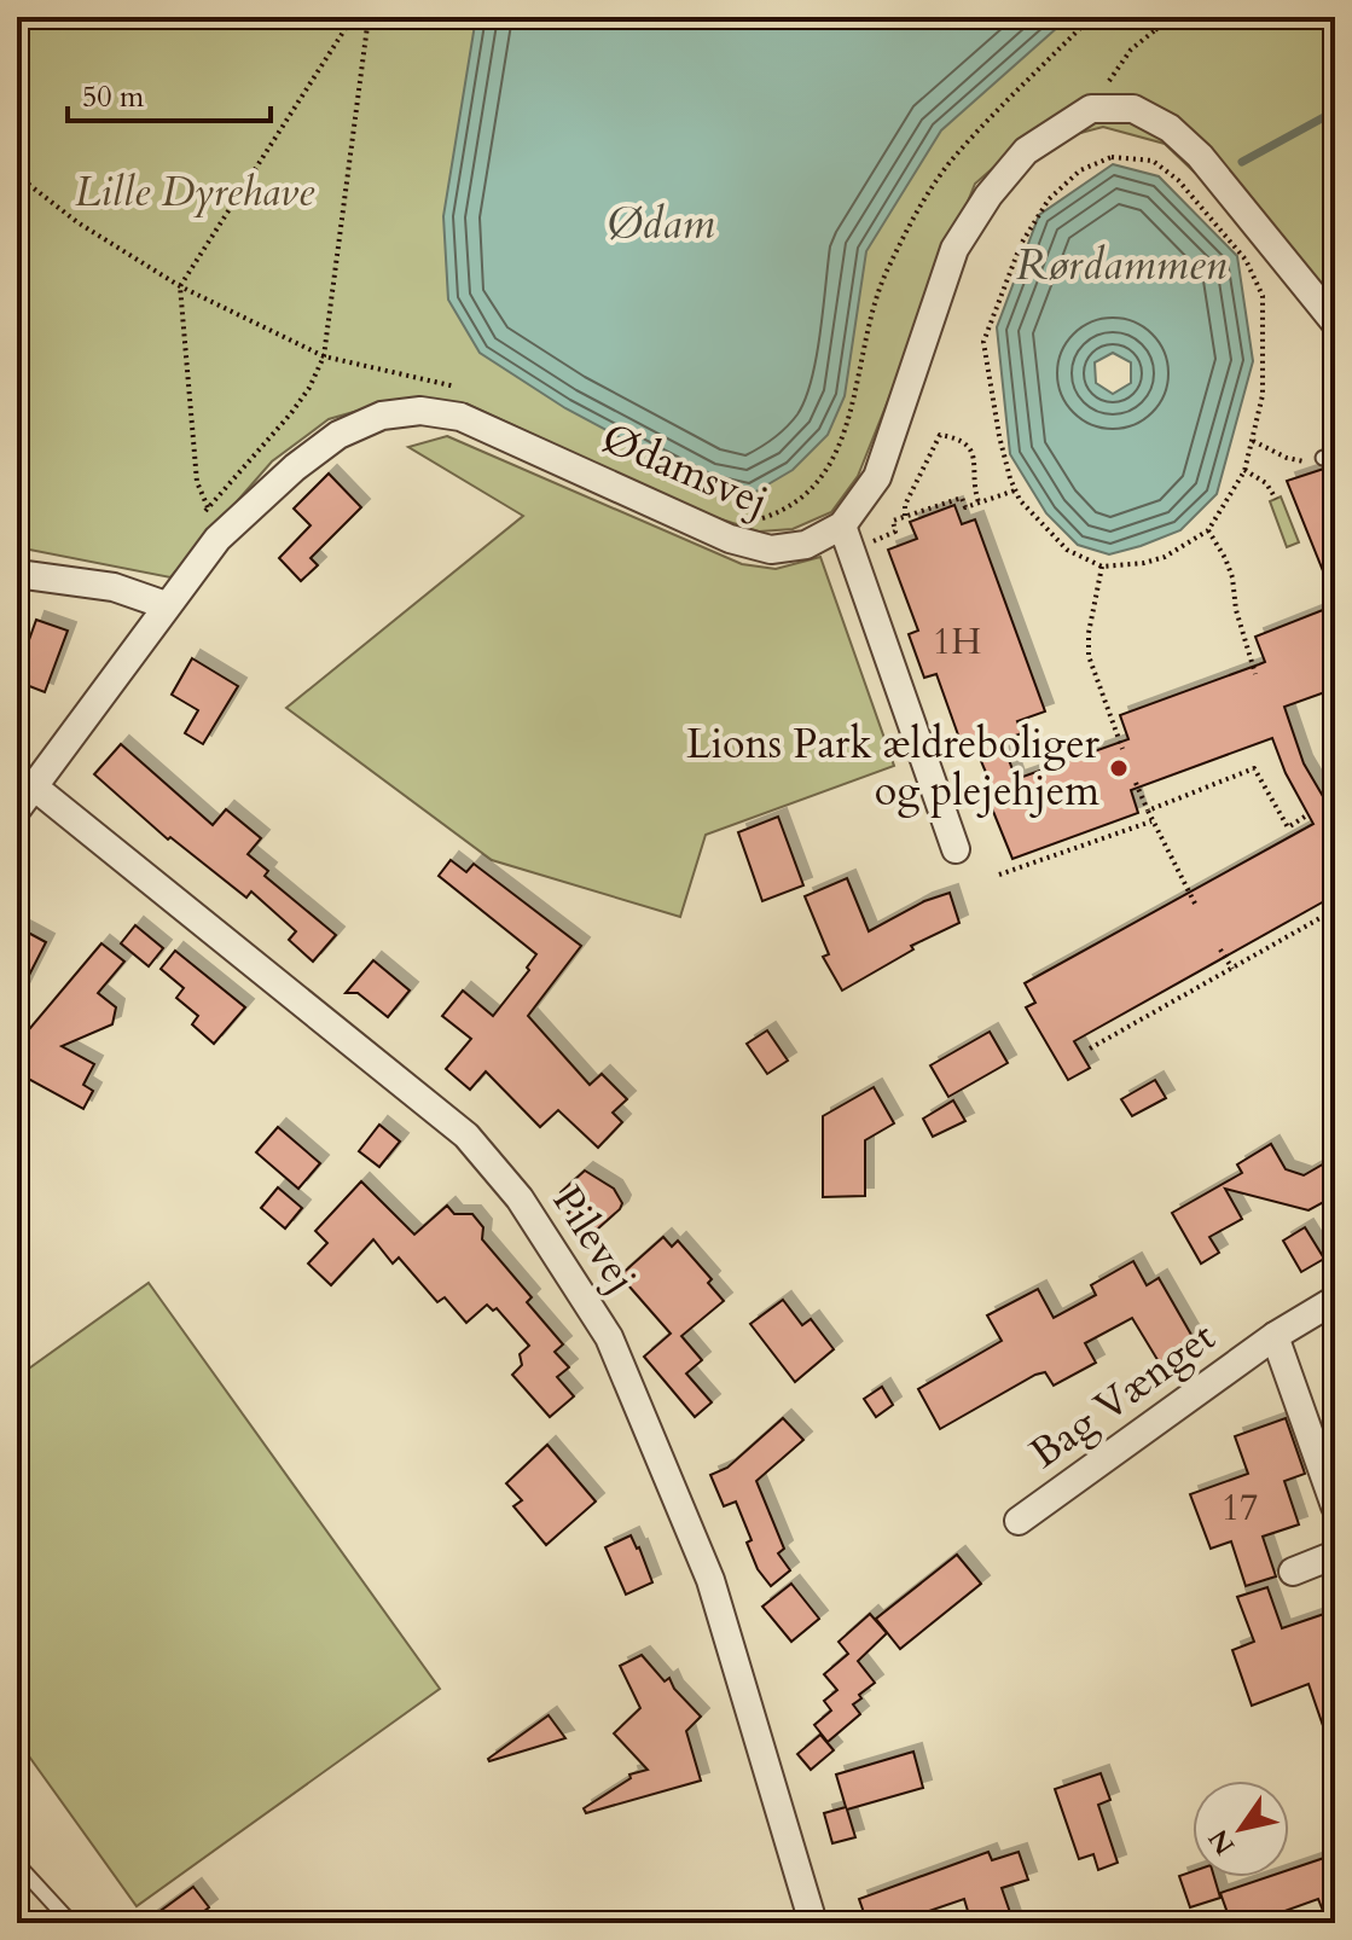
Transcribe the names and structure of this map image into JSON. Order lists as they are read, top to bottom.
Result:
{
  "streets": {
    "street": ["Ødamsvej", "Pilevej", "Bag Vænget"]
  },
  "crossings": [
    ["Ødamsvej", "Pilevej"]
  ],
  "water": ["Ødam", "Rørdammen"],
  "parks": ["Lille Dyrehave"],
  "places": ["Lions Park ældreboliger og plejehjem"],
  "house_numbers": ["1H", "17"],
  "scale_bar": "50 m",
  "north": "bottom left"
}
